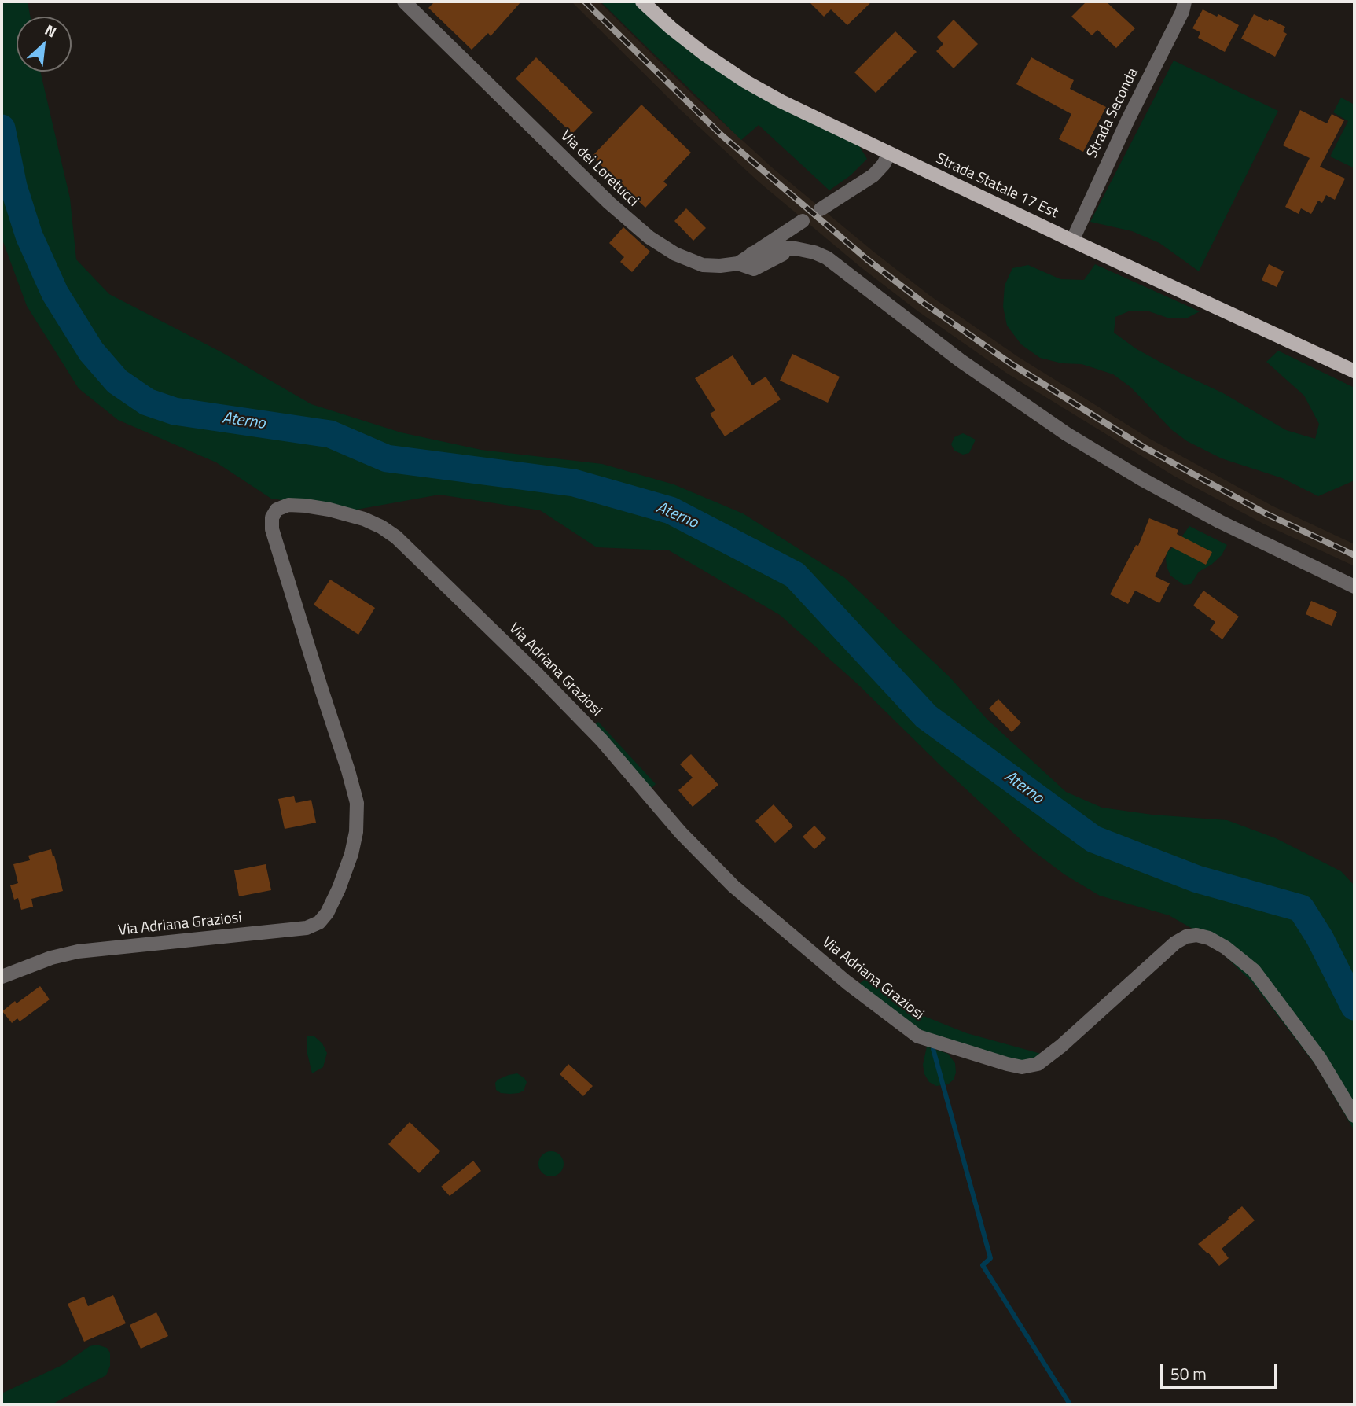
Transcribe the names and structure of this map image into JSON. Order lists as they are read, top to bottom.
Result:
{
  "streets": {
    "main road": ["Strada Statale 17 Est"],
    "street": ["Strada Seconda", "Via dei Loretucci", "Via Adriana Graziosi"]
  },
  "crossings": [
    ["Strada Seconda", "Strada Statale 17 Est"]
  ],
  "water": ["Aterno"],
  "scale_bar": "50 m",
  "north": "top right"
}
